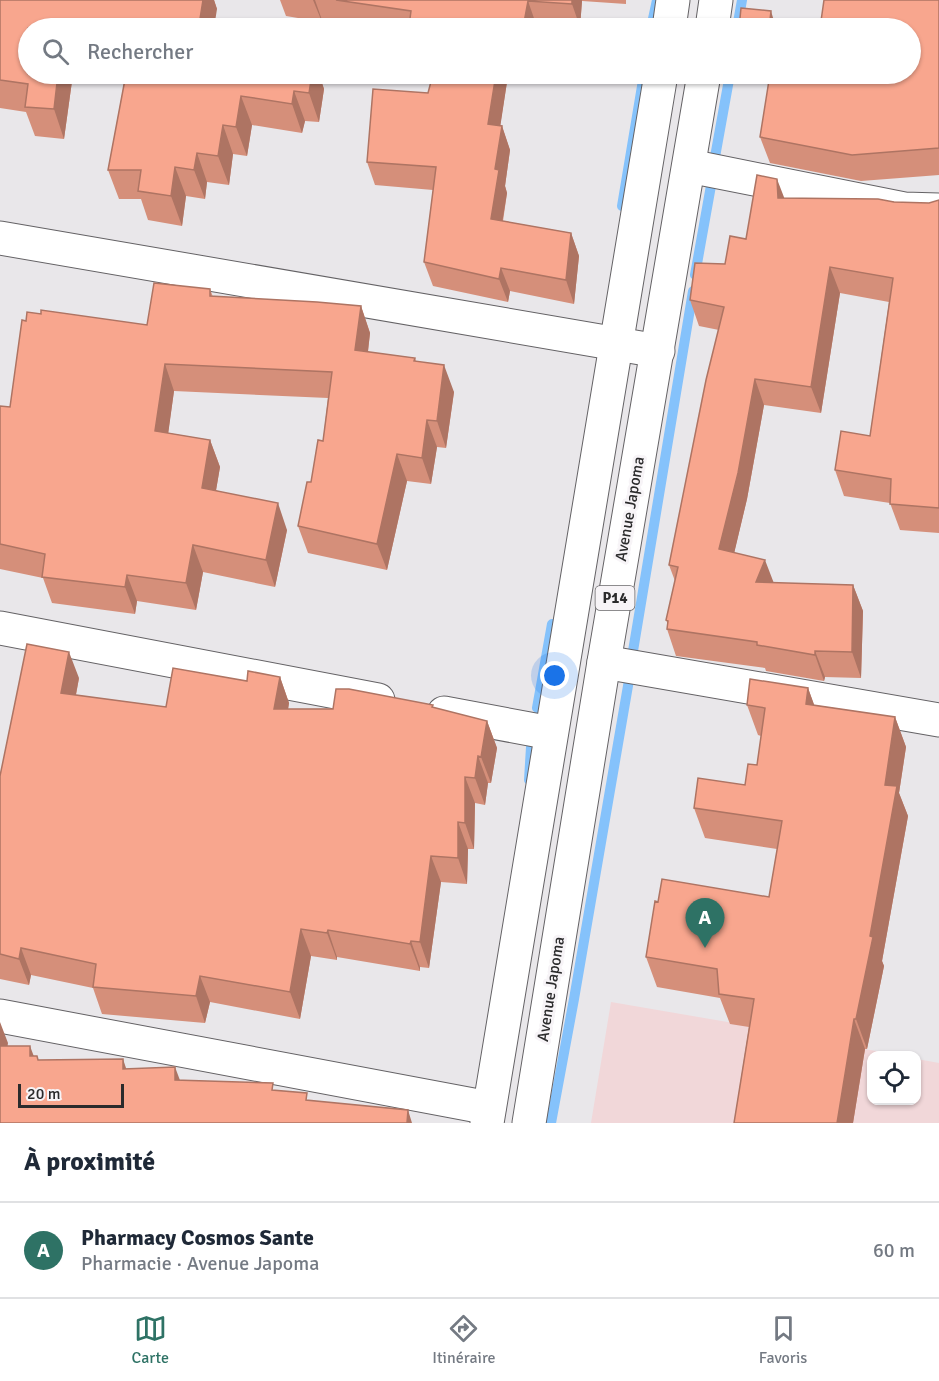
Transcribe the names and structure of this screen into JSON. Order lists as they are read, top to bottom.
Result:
{
  "streets": {
    "street": ["Avenue Japoma", "P14"]
  },
  "scale_bar": "20 m",
  "page": {
    "search": "Rechercher",
    "pins": "A",
    "scale": "20 m",
    "heading": "À proximité",
    "list": [
      {
        "mark": "A",
        "name": "Pharmacy Cosmos Sante",
        "note": "Pharmacie · Avenue Japoma",
        "value": "60 m"
      }
    ],
    "nav": ["Carte", "Itinéraire", "Favoris"]
  }
}
